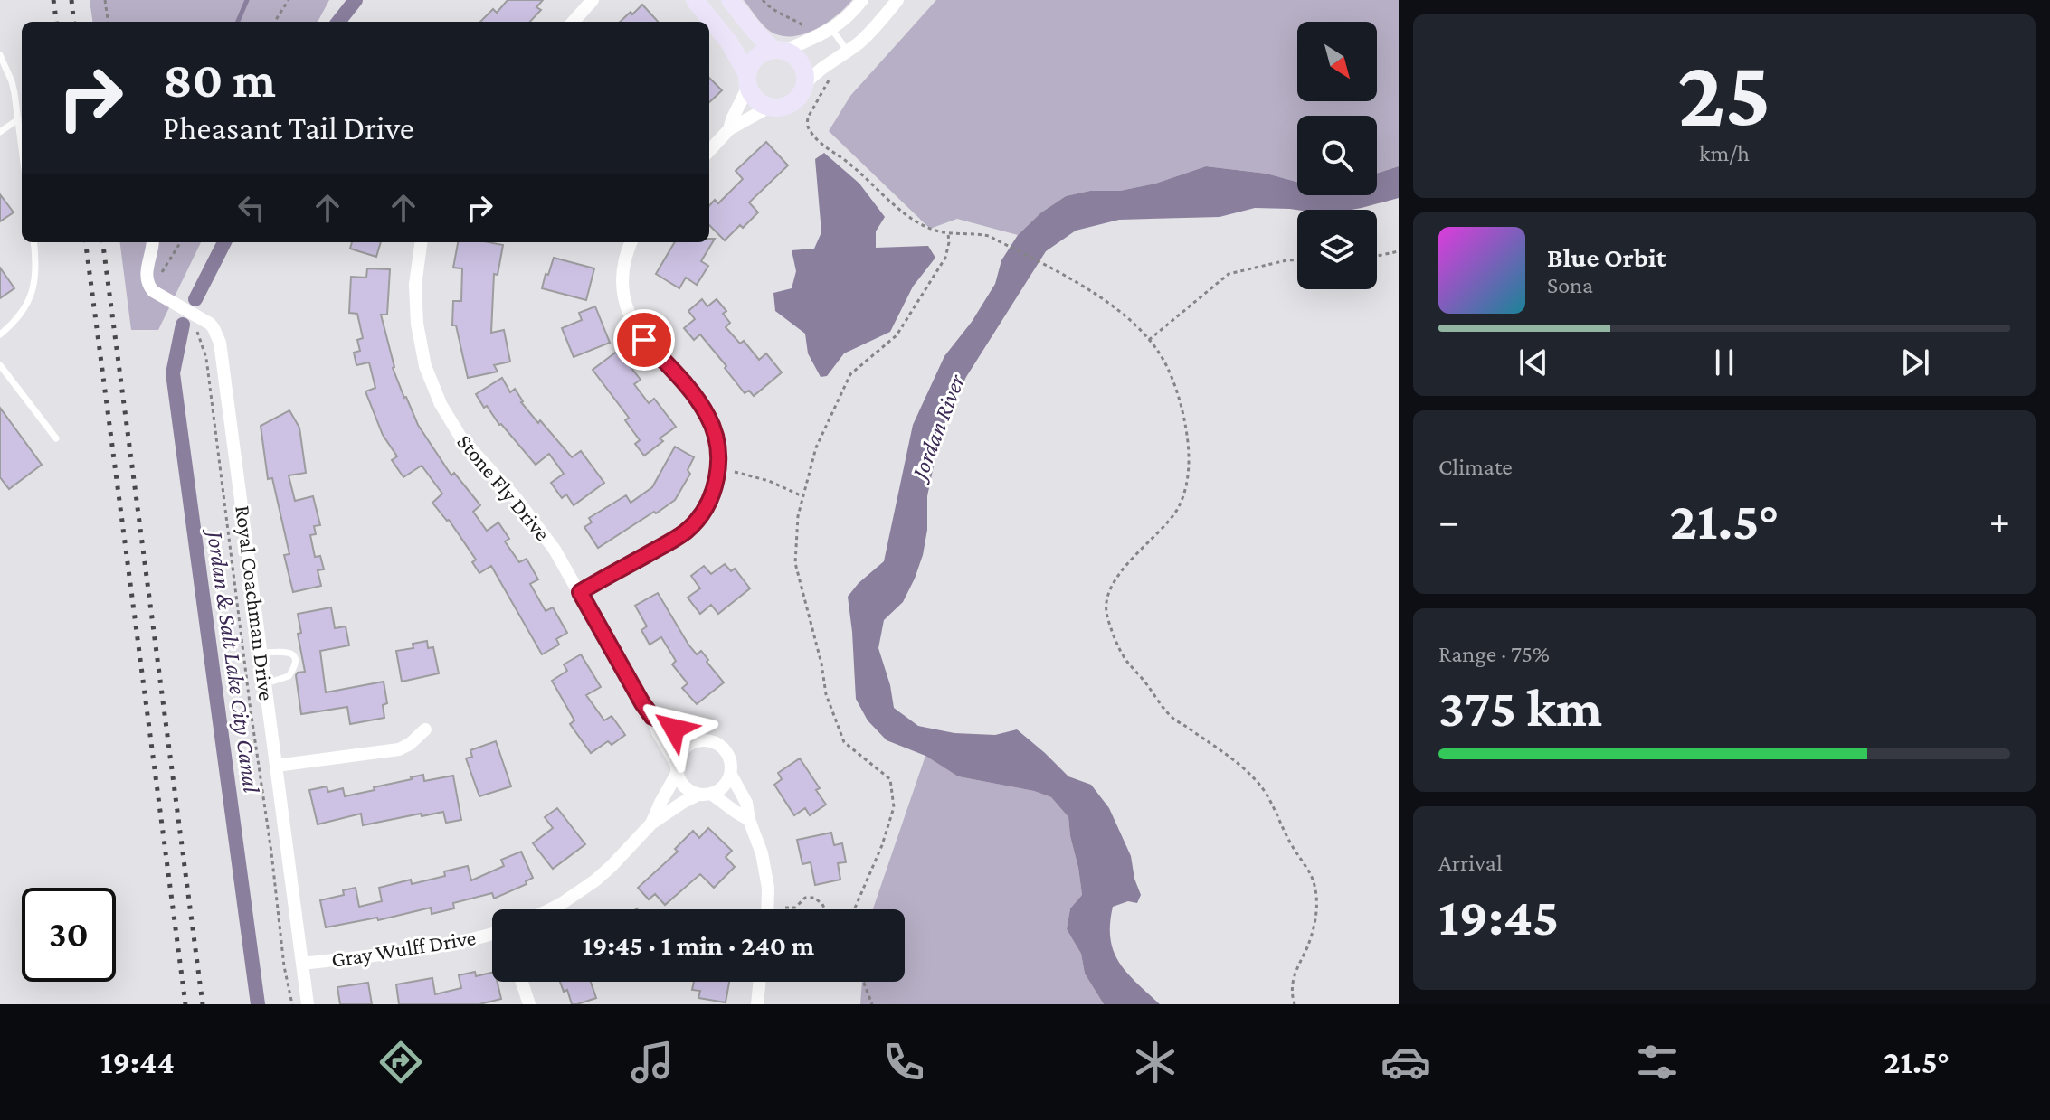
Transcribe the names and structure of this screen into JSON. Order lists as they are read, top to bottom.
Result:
{
  "streets": {
    "street": ["Stone Fly Drive", "Royal Coachman Drive", "Gray Wulff Drive"]
  },
  "crossings": [
    ["Royal Coachman Drive", "Gray Wulff Drive"]
  ],
  "water": ["Jordan River", "Jordan & Salt Lake City Canal"],
  "north": "bottom right",
  "page": {
    "tile": [
      ["25", "km/h"],
      "Climate",
      ["Range · 75%", "375 km"],
      ["Arrival", "19:45"]
    ],
    "turn": ["80 m", "Pheasant Tail Drive"],
    "song": ["Blue Orbit", "Sona"],
    "heat": ["−", "21.5°", "+"],
    "limit": "30",
    "trip": "19:45 · 1 min · 240 m",
    "tabs": ["19:44", "21.5°"]
  }
}
